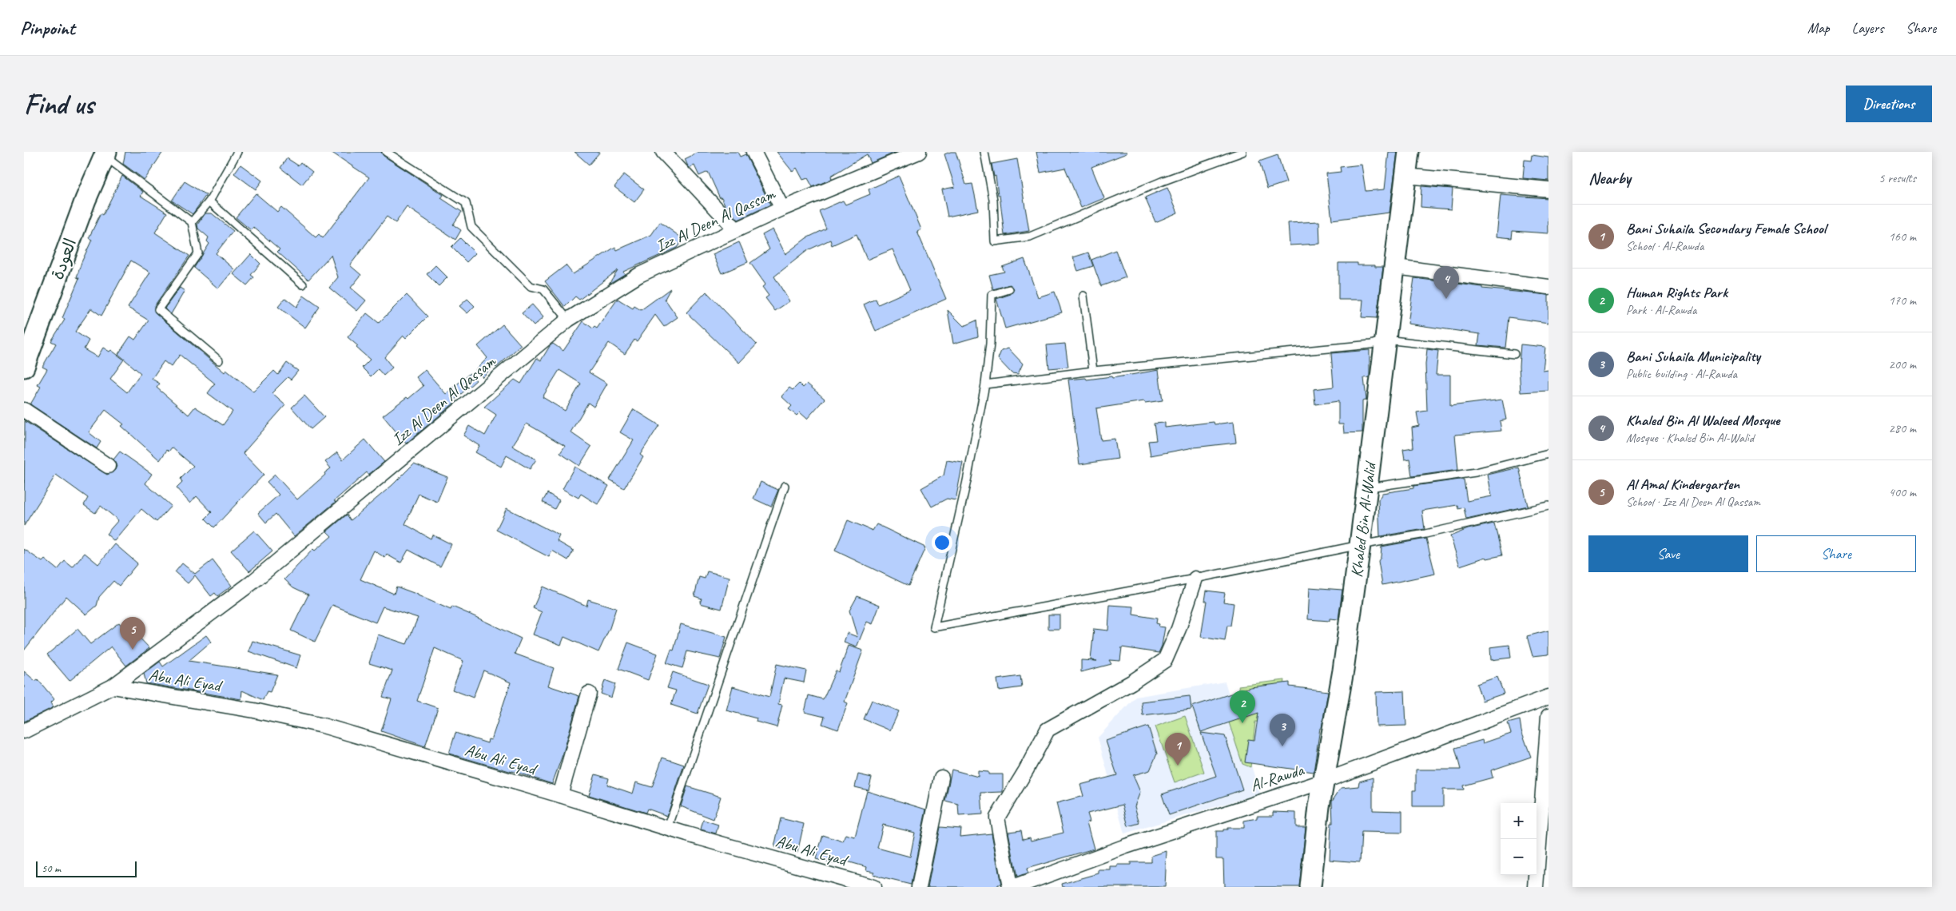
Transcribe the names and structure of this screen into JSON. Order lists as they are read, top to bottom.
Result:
{
  "streets": {
    "street": [
      "Izz Al Deen Al Qassam",
      "العودة",
      "Khaled Bin Al-Walid",
      "Abu Ali Eyad",
      "Al-Rawda"
    ]
  },
  "crossings": [
    ["Izz Al Deen Al Qassam", "Abu Ali Eyad"],
    ["Khaled Bin Al-Walid", "Al-Rawda"]
  ],
  "scale_bar": "50 m",
  "page": {
    "header": "Pinpoint",
    "nav": ["Map", "Layers", "Share"],
    "buttons": [
      "Directions",
      ["Save", "Share"]
    ],
    "title": "Find us",
    "heading": ["Nearby", "5 results"],
    "list": [
      {
        "mark": "1",
        "name": "Bani Suhaila Secondary Female School",
        "note": "School · Al-Rawda",
        "value": "160 m"
      },
      {
        "mark": "2",
        "name": "Human Rights Park",
        "note": "Park · Al-Rawda",
        "value": "170 m"
      },
      {
        "mark": "3",
        "name": "Bani Suhaila Municipality",
        "note": "Public building · Al-Rawda",
        "value": "200 m"
      },
      {
        "mark": "4",
        "name": "Khaled Bin Al Waleed Mosque",
        "note": "Mosque · Khaled Bin Al-Walid",
        "value": "280 m"
      },
      {
        "mark": "5",
        "name": "Al Amal Kindergarten",
        "note": "School · Izz Al Deen Al Qassam",
        "value": "400 m"
      }
    ],
    "pins": [
      "4",
      "5",
      "2",
      "3",
      "1"
    ],
    "map_buttons": ["+", "−"],
    "scale": "50 m"
  }
}
